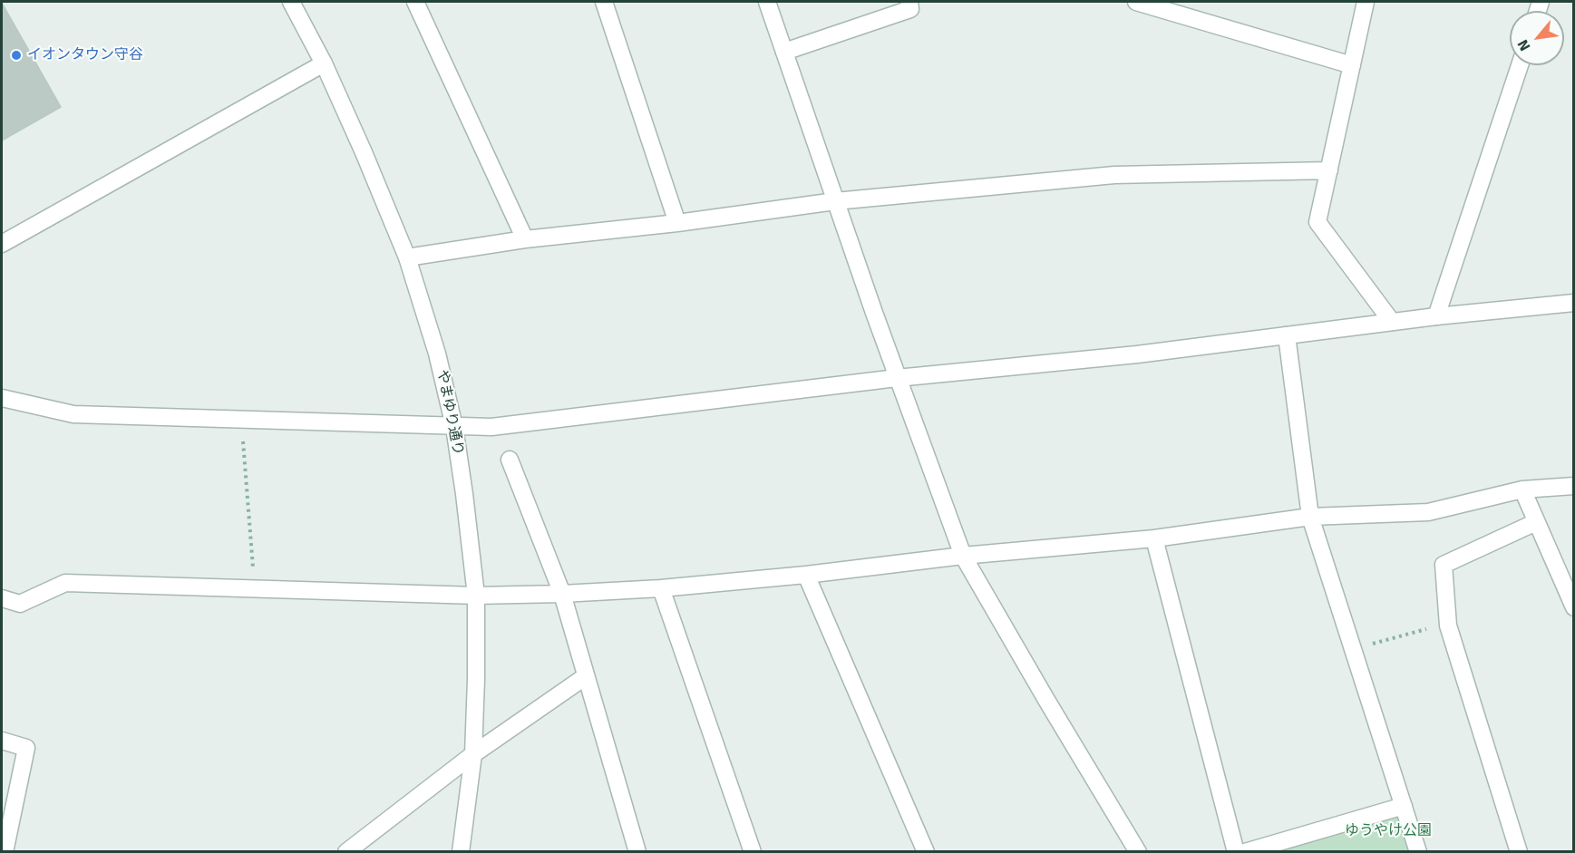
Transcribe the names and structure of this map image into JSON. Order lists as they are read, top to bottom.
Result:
{
  "streets": {
    "street": ["やまゆり通り"]
  },
  "parks": ["ゆうやけ公園"],
  "places": ["イオンタウン守谷"],
  "north": "bottom left"
}
